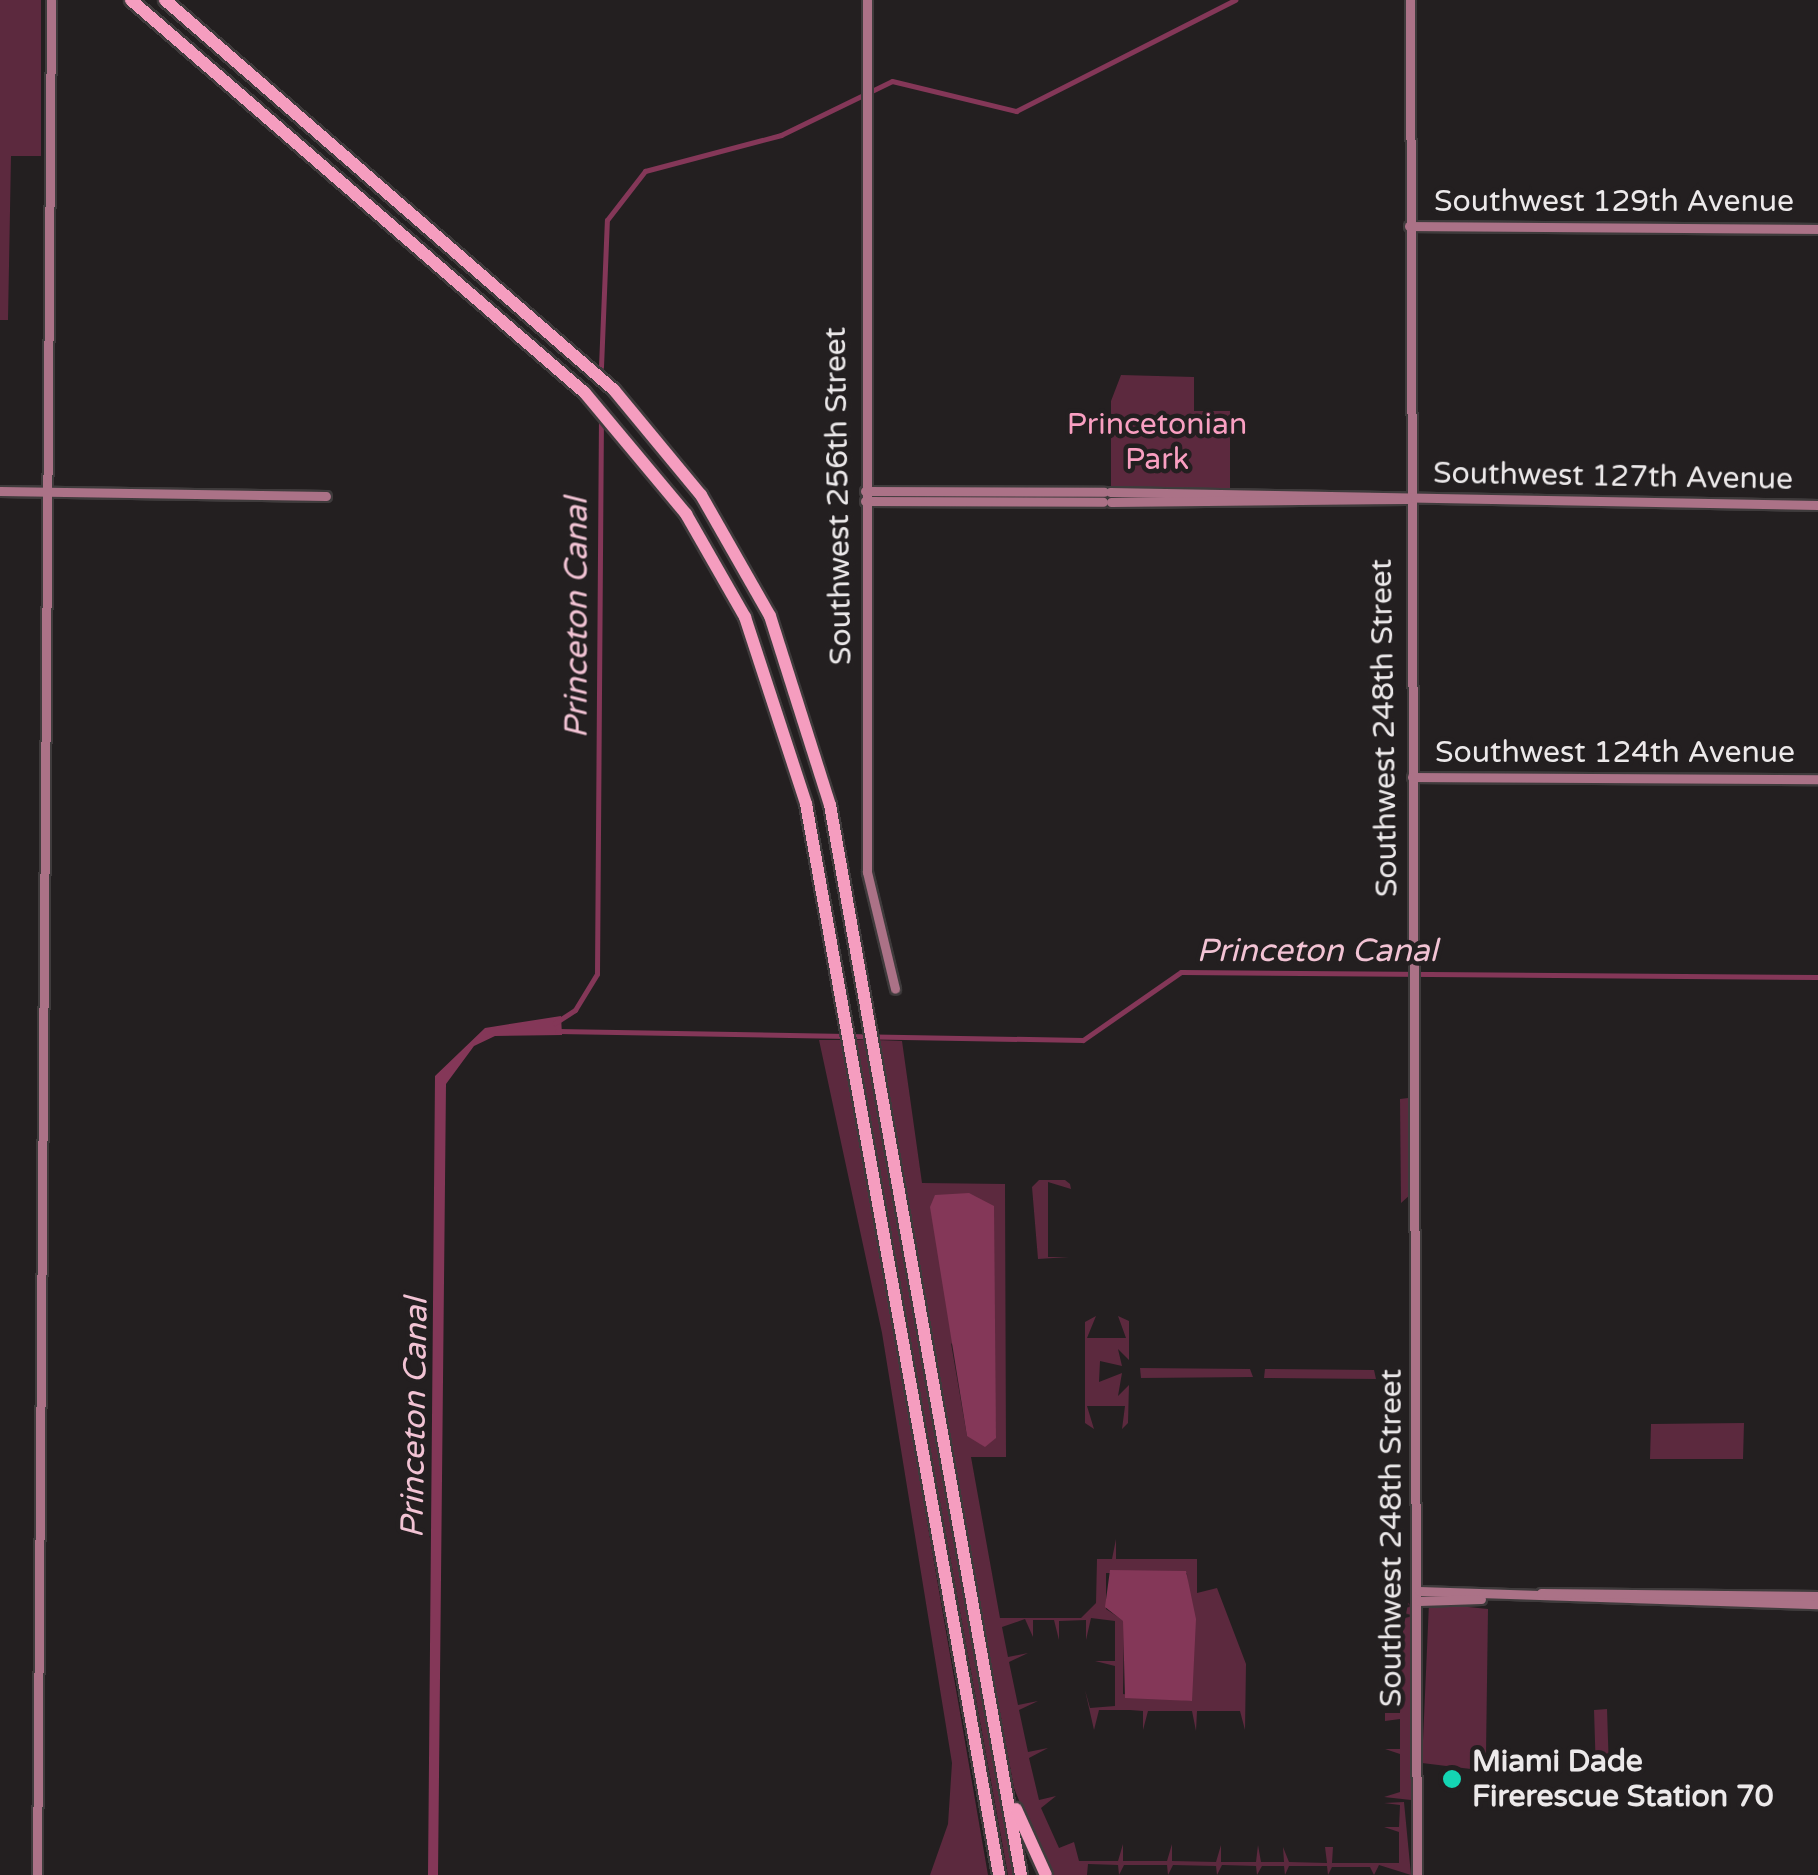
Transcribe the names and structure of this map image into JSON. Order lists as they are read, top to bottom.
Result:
{
  "streets": {
    "street": [
      "Southwest 129th Avenue",
      "Southwest 127th Avenue",
      "Southwest 256th Street",
      "Southwest 248th Street",
      "Southwest 124th Avenue"
    ]
  },
  "crossings": [
    ["Southwest 129th Avenue", "Southwest 248th Street"],
    ["Southwest 127th Avenue", "Southwest 256th Street"],
    ["Southwest 127th Avenue", "Southwest 248th Street"],
    ["Southwest 248th Street", "Southwest 124th Avenue"]
  ],
  "water": ["Princeton Canal"],
  "parks": ["Princetonian Park"],
  "places": ["Miami Dade Firerescue Station 70"]
}
